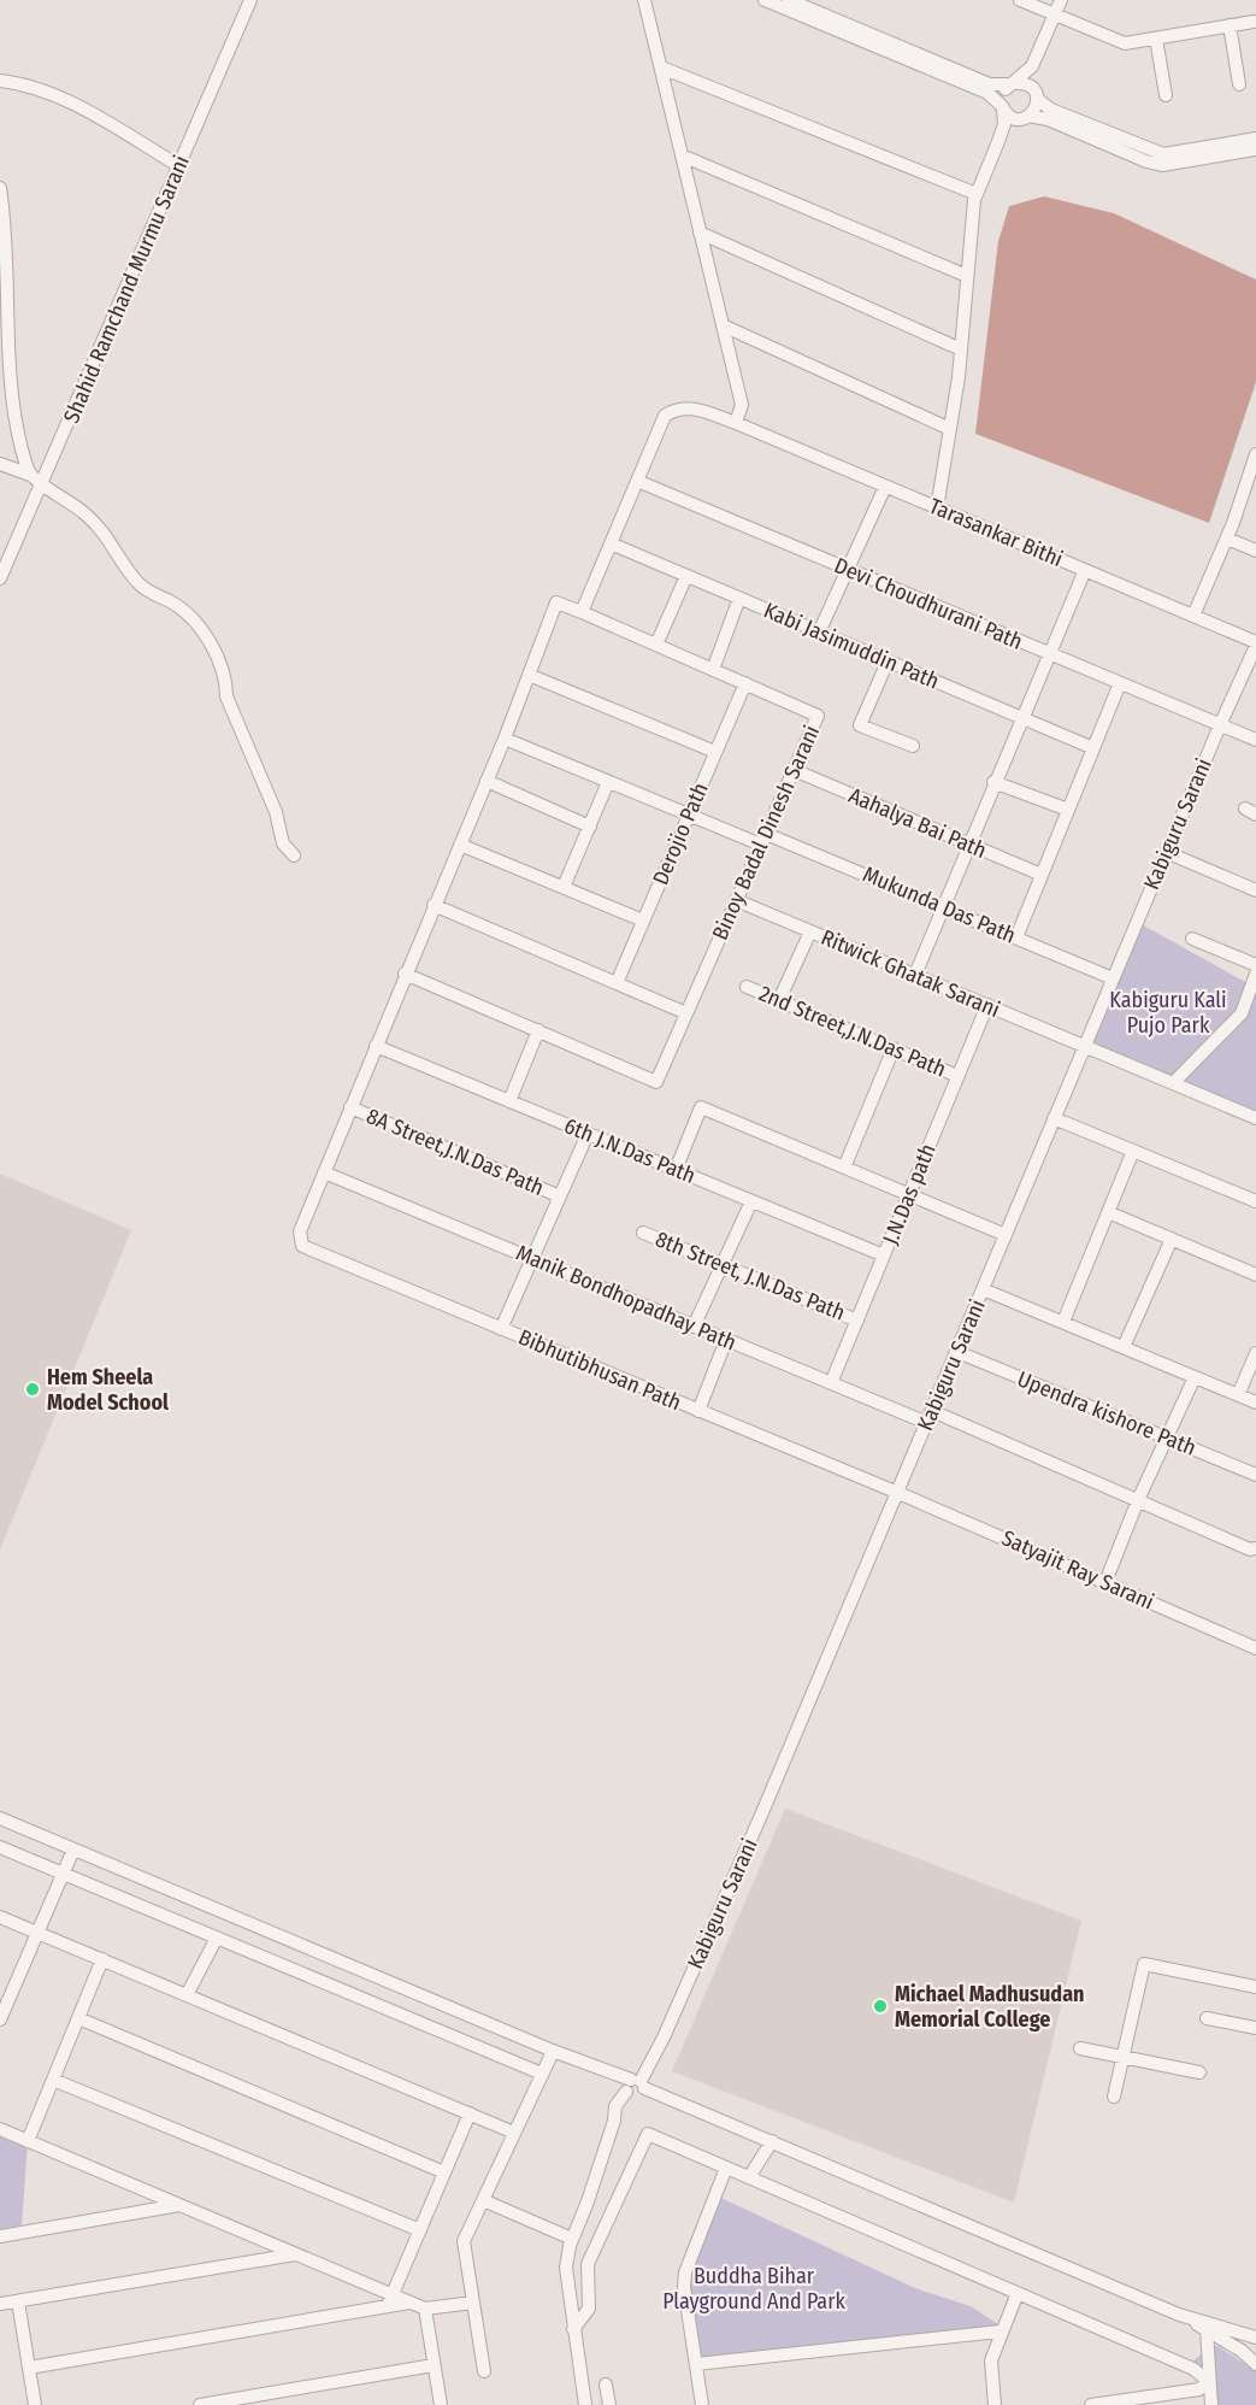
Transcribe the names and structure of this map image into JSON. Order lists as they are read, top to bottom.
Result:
{
  "streets": {
    "street": [
      "Shahid Ramchand Murmu Sarani",
      "Tarasankar Bithi",
      "Devi Choudhurani Path",
      "Kabi Jasimuddin Path",
      "Aahalya Bai Path",
      "Kabiguru Sarani",
      "Binoy Badal Dinesh Sarani",
      "Derojio Path",
      "Mukunda Das Path",
      "Ritwick Ghatak Sarani",
      "2nd Street,J.N.Das Path",
      "6th J.N.Das Path",
      "8A Street,J.N.Das Path",
      "J.N.Das path",
      "8th Street, J.N.Das Path",
      "Manik Bondhopadhay Path",
      "Bibhutibhusan Path",
      "Upendra kishore Path",
      "Satyajit Ray Sarani"
    ]
  },
  "crossings": [
    ["Tarasankar Bithi", "Kabiguru Sarani"],
    ["Devi Choudhurani Path", "Kabiguru Sarani"],
    ["Aahalya Bai Path", "Binoy Badal Dinesh Sarani"],
    ["Kabiguru Sarani", "Mukunda Das Path"],
    ["Kabiguru Sarani", "Ritwick Ghatak Sarani"],
    ["Kabiguru Sarani", "Manik Bondhopadhay Path"],
    ["Kabiguru Sarani", "Bibhutibhusan Path"],
    ["Kabiguru Sarani", "Upendra kishore Path"],
    ["Kabiguru Sarani", "Satyajit Ray Sarani"],
    ["Binoy Badal Dinesh Sarani", "Derojio Path"],
    ["Binoy Badal Dinesh Sarani", "Mukunda Das Path"],
    ["Binoy Badal Dinesh Sarani", "Ritwick Ghatak Sarani"],
    ["Derojio Path", "Mukunda Das Path"],
    ["Ritwick Ghatak Sarani", "J.N.Das path"],
    ["2nd Street,J.N.Das Path", "J.N.Das path"],
    ["6th J.N.Das Path", "J.N.Das path"],
    ["J.N.Das path", "8th Street, J.N.Das Path"],
    ["J.N.Das path", "Manik Bondhopadhay Path"],
    ["Manik Bondhopadhay Path", "Bibhutibhusan Path"],
    ["Bibhutibhusan Path", "Satyajit Ray Sarani"]
  ],
  "parks": ["Kabiguru Kali Pujo Park", "Buddha Bihar Playground And Park"],
  "places": ["Hem Sheela Model School", "Michael Madhusudan Memorial College"]
}
